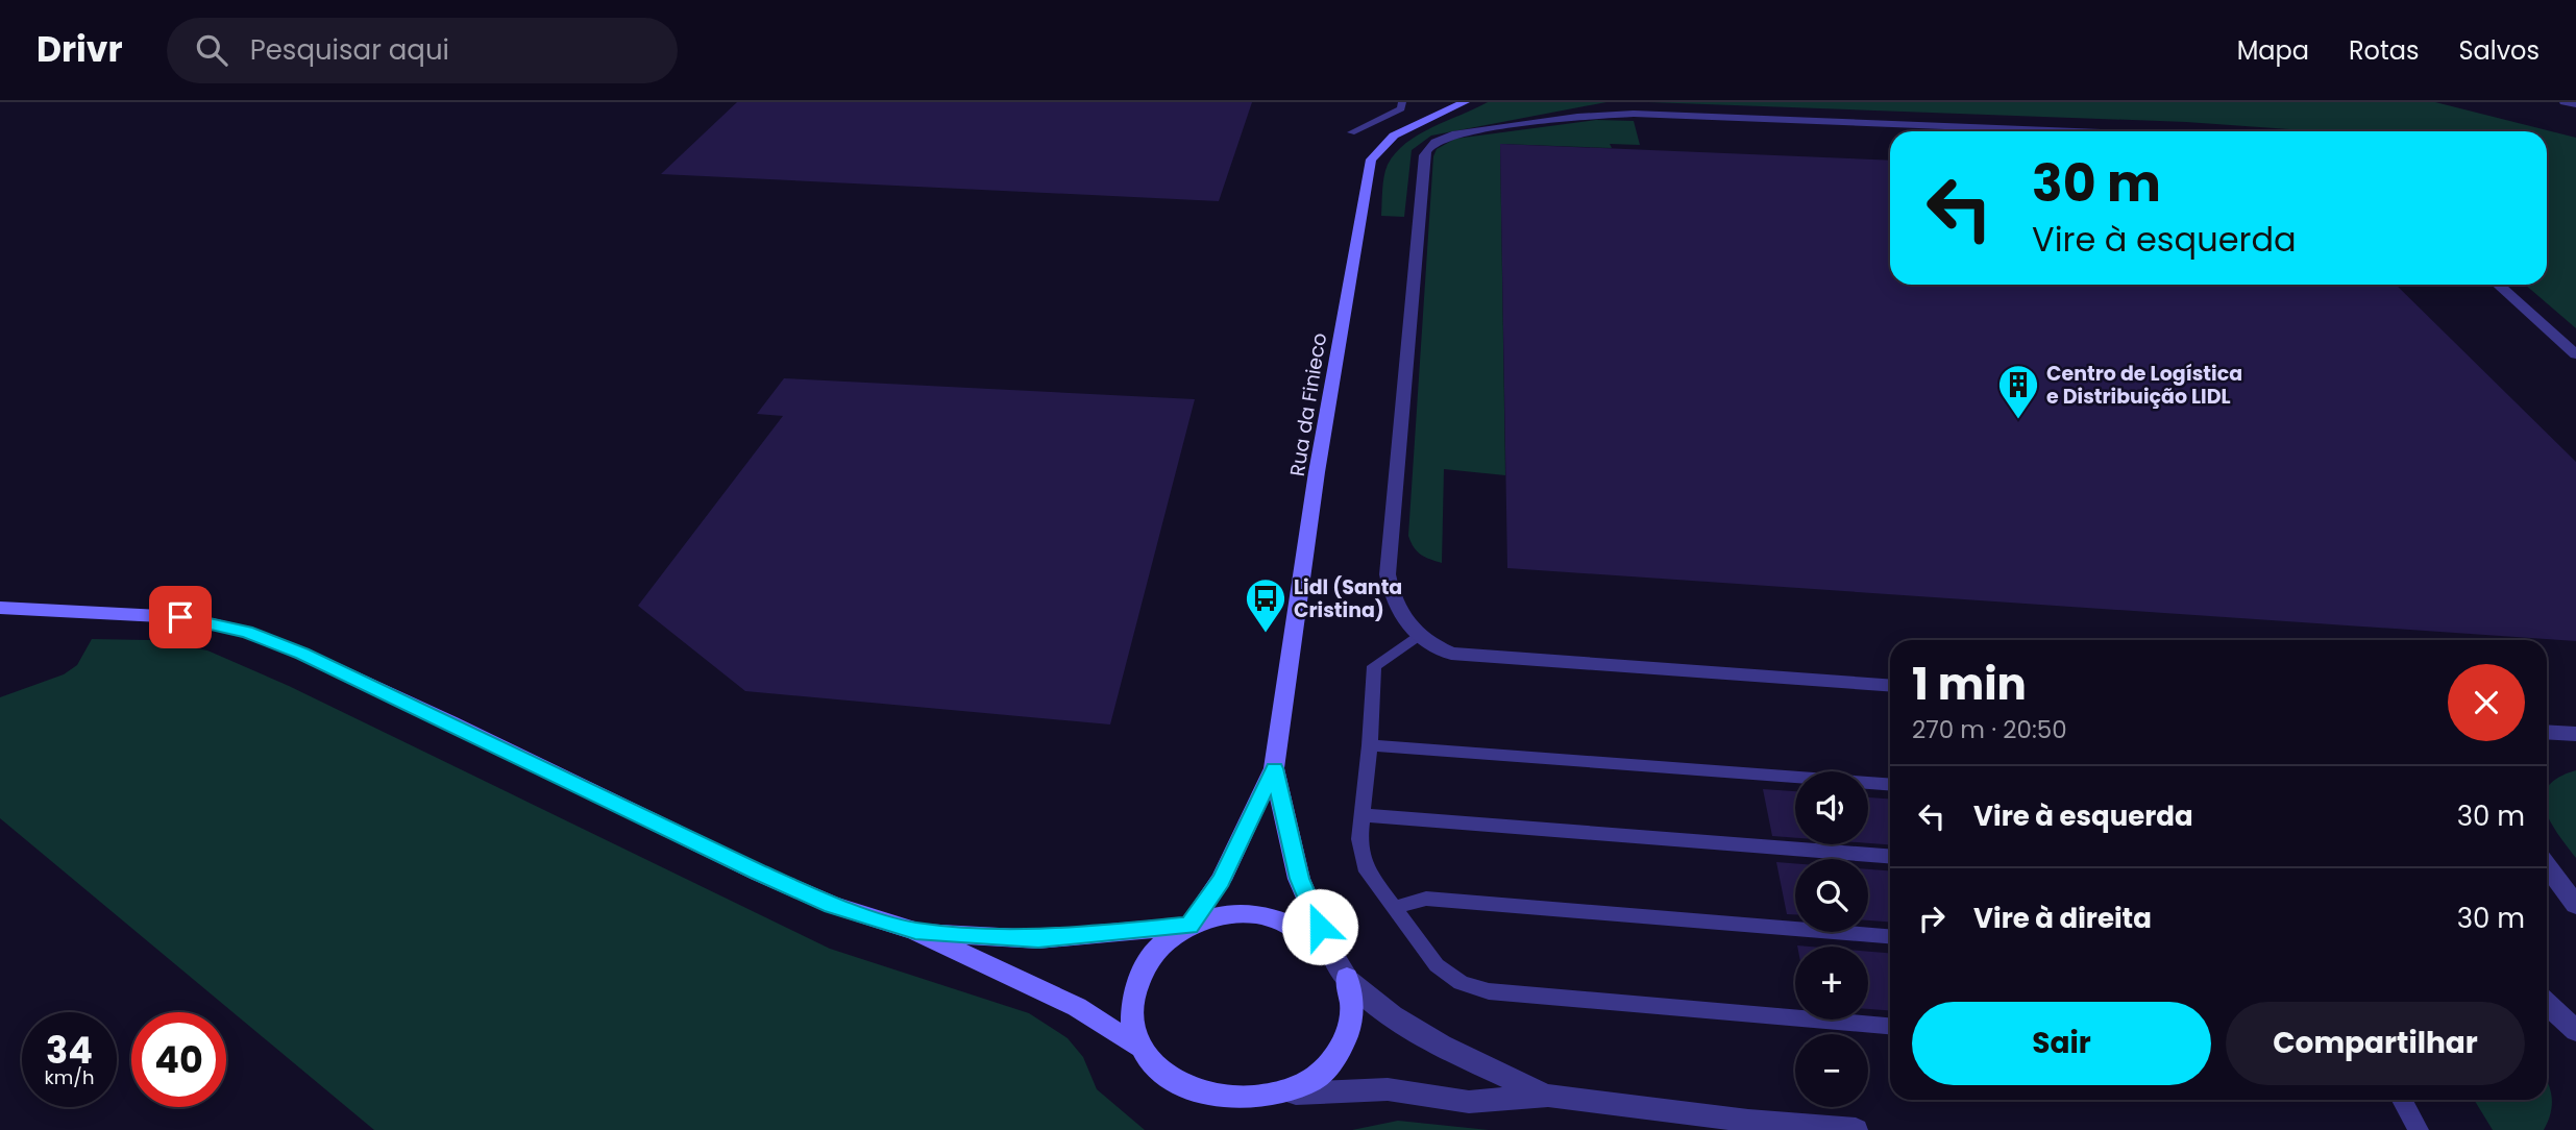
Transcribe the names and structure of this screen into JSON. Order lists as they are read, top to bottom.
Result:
{
  "streets": {
    "street": ["Rua da Finieco"]
  },
  "places": {
    "building": ["Centro de Logística e Distribuição LIDL"],
    "bus stop": ["Lidl (Santa Cristina)"]
  },
  "page": {
    "header": "Drivr",
    "search": "Pesquisar aqui",
    "nav": ["Mapa", "Rotas", "Salvos"],
    "turn": ["30 m", "Vire à esquerda"],
    "heading": ["1 min", "270 m · 20:50"],
    "list": [
      {
        "name": "Vire à esquerda",
        "value": "30 m"
      },
      {
        "name": "Vire à direita",
        "value": "30 m"
      }
    ],
    "map_buttons": ["+", "−"],
    "buttons": ["Sair", "Compartilhar"],
    "speed": "34 km/h",
    "limit": "40"
  }
}
